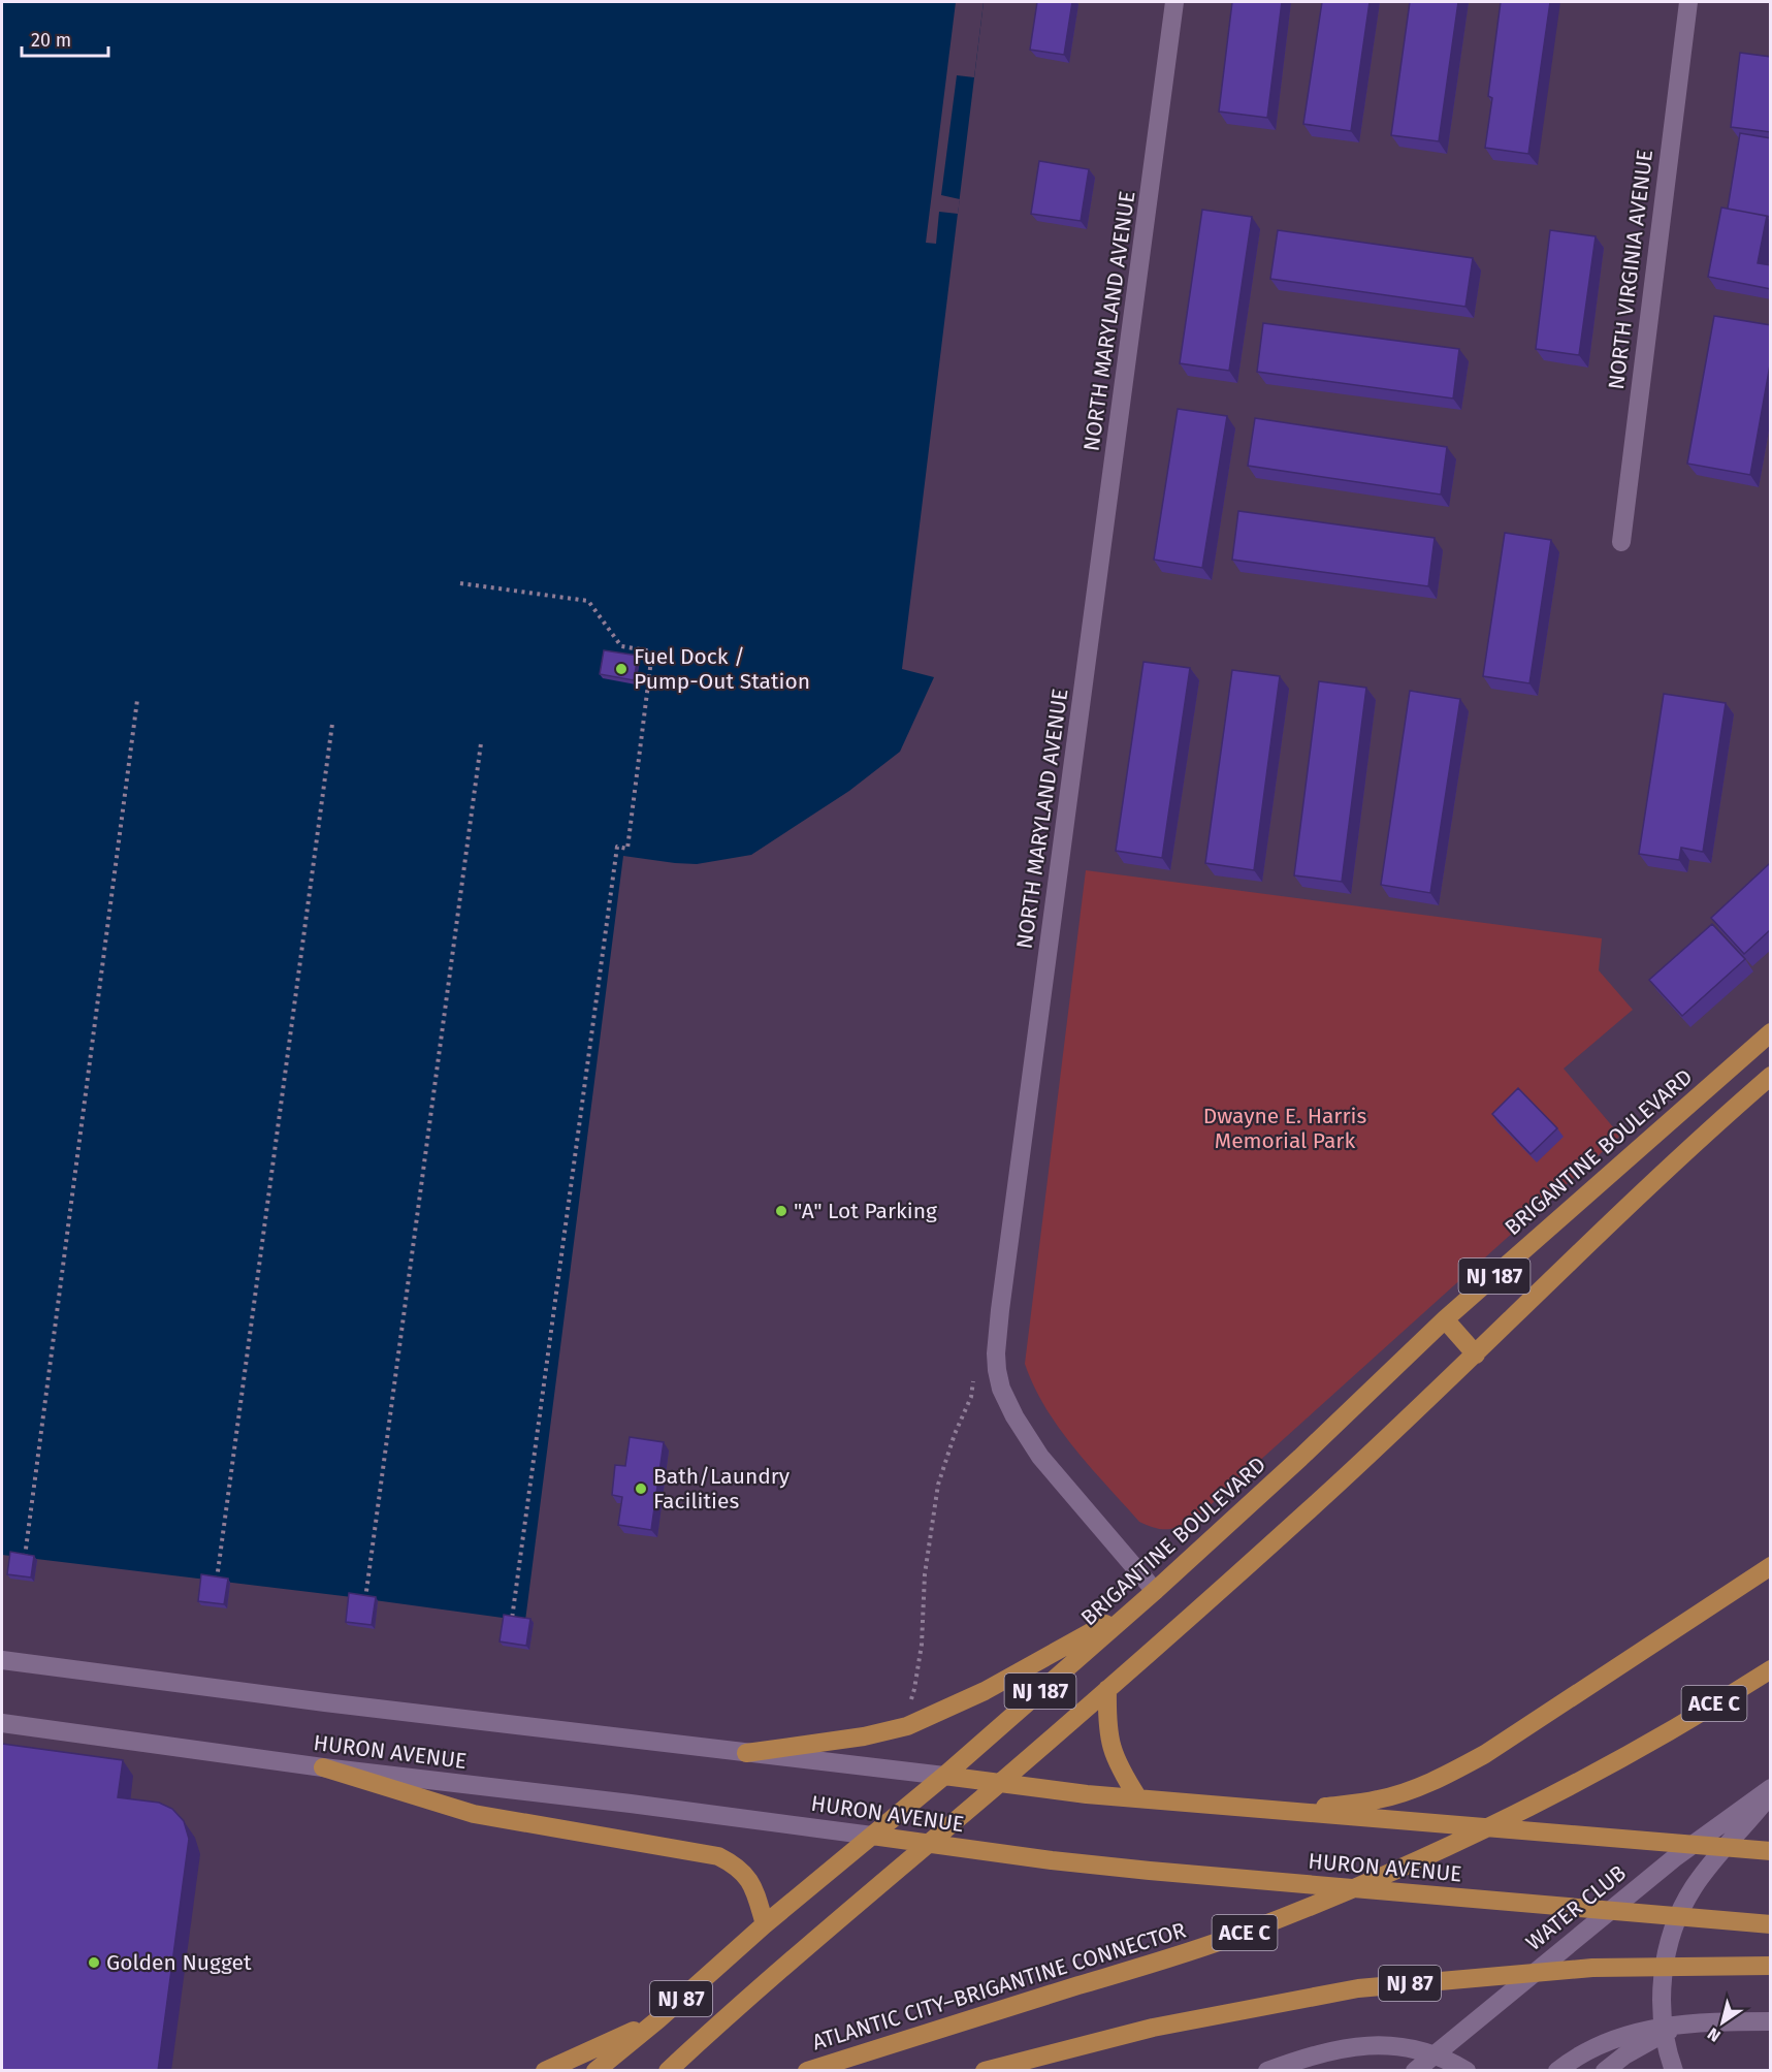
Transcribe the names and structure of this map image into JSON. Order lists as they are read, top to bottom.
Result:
{
  "streets": {
    "main road": [
      "BRIGANTINE BOULEVARD",
      "NJ 187",
      "ACE C",
      "HURON AVENUE",
      "NJ 87",
      "ATLANTIC CITY–BRIGANTINE CONNECTOR"
    ],
    "street": ["NORTH VIRGINIA AVENUE", "NORTH MARYLAND AVENUE", "WATER CLUB"]
  },
  "crossings": [
    ["NORTH MARYLAND AVENUE", "BRIGANTINE BOULEVARD"],
    ["BRIGANTINE BOULEVARD", "HURON AVENUE"],
    ["NJ 187", "HURON AVENUE"]
  ],
  "parks": ["Dwayne E. Harris Memorial Park"],
  "places": [
    "Fuel Dock / Pump-Out Station",
    "\"A\" Lot Parking",
    "Bath/Laundry Facilities",
    "Golden Nugget"
  ],
  "scale_bar": "20 m",
  "north": "bottom left"
}
